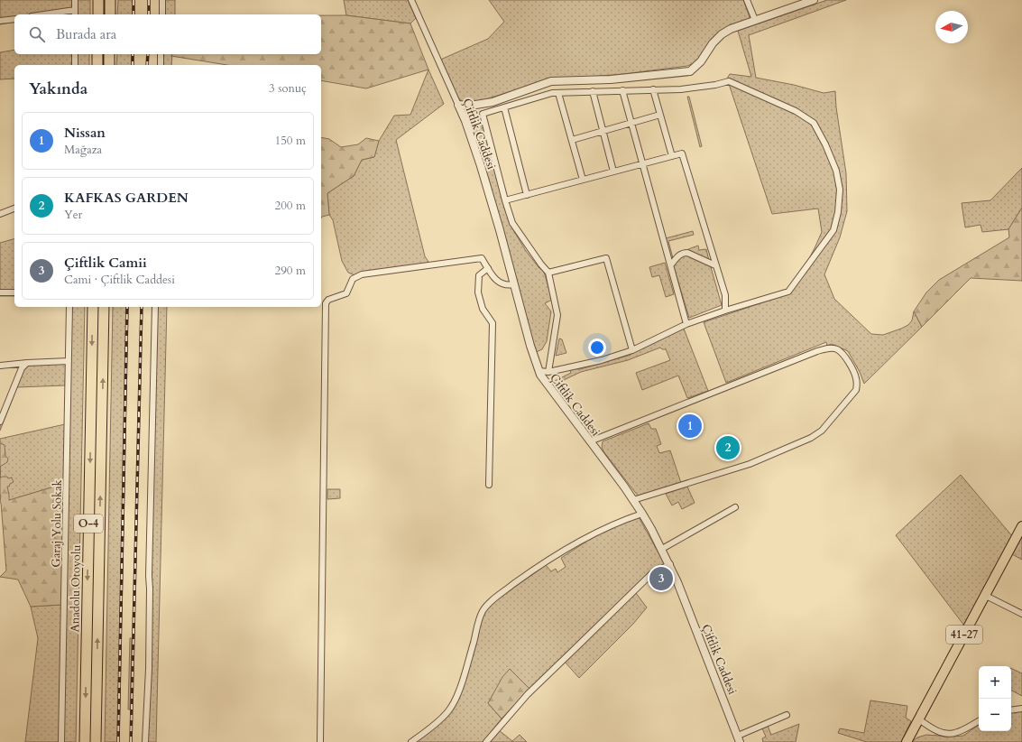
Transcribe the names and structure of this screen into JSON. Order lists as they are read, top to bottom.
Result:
{
  "streets": {
    "highway": ["O-4", "Anadolu Otoyolu"],
    "main road": ["41-27"],
    "street": ["Çiftlik Caddesi", "Garaj Yolu Sokak"]
  },
  "north": "left",
  "page": {
    "search": "Burada ara",
    "heading": ["Yakında", "3 sonuç"],
    "list": [
      {
        "mark": "1",
        "name": "Nissan",
        "note": "Mağaza",
        "value": "150 m"
      },
      {
        "mark": "2",
        "name": "KAFKAS GARDEN",
        "note": "Yer",
        "value": "200 m"
      },
      {
        "mark": "3",
        "name": "Çiftlik Camii",
        "note": "Cami · Çiftlik Caddesi",
        "value": "290 m"
      }
    ],
    "pins": ["1", "2", "3"],
    "map_buttons": ["+", "−"]
  }
}
